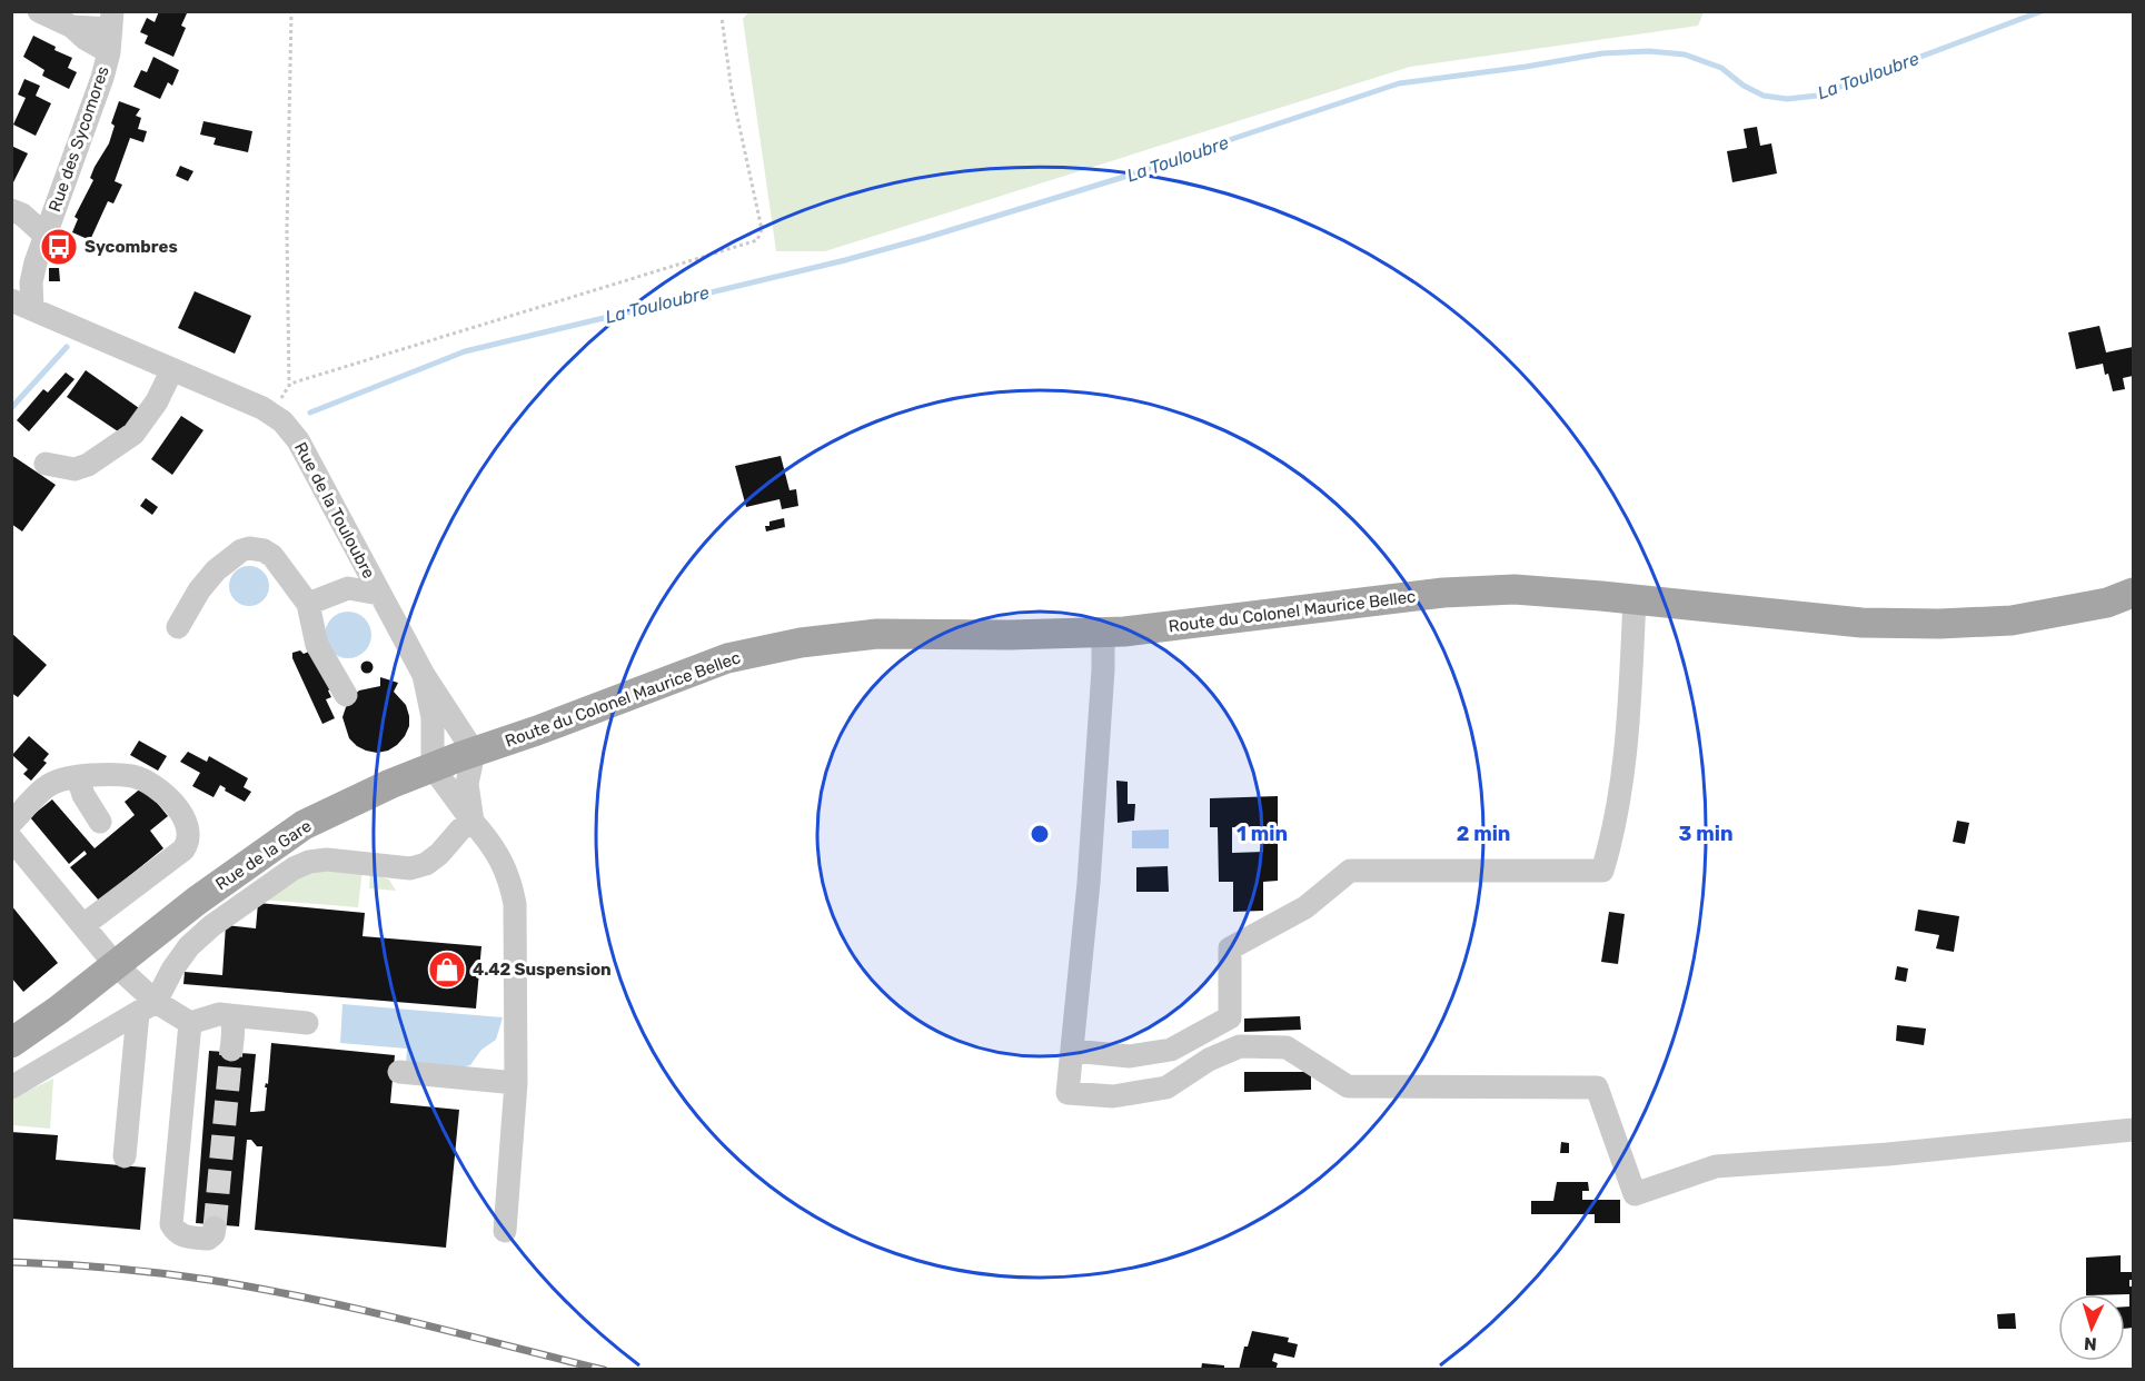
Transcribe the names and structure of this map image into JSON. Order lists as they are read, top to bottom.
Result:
{
  "streets": {
    "main road": ["Route du Colonel Maurice Bellec", "Rue de la Gare"],
    "street": ["Rue des Sycomores", "Rue de la Touloubre"]
  },
  "crossings": [
    ["Rue de la Touloubre", "Rue de la Gare"],
    ["Route du Colonel Maurice Bellec", "Rue de la Gare"]
  ],
  "water": ["La Touloubre"],
  "places": {
    "bus stop": ["Sycombres"],
    "shop": ["4.42 Suspension"]
  },
  "north": "bottom",
  "rings": ["1 min", "2 min", "3 min"]
}
